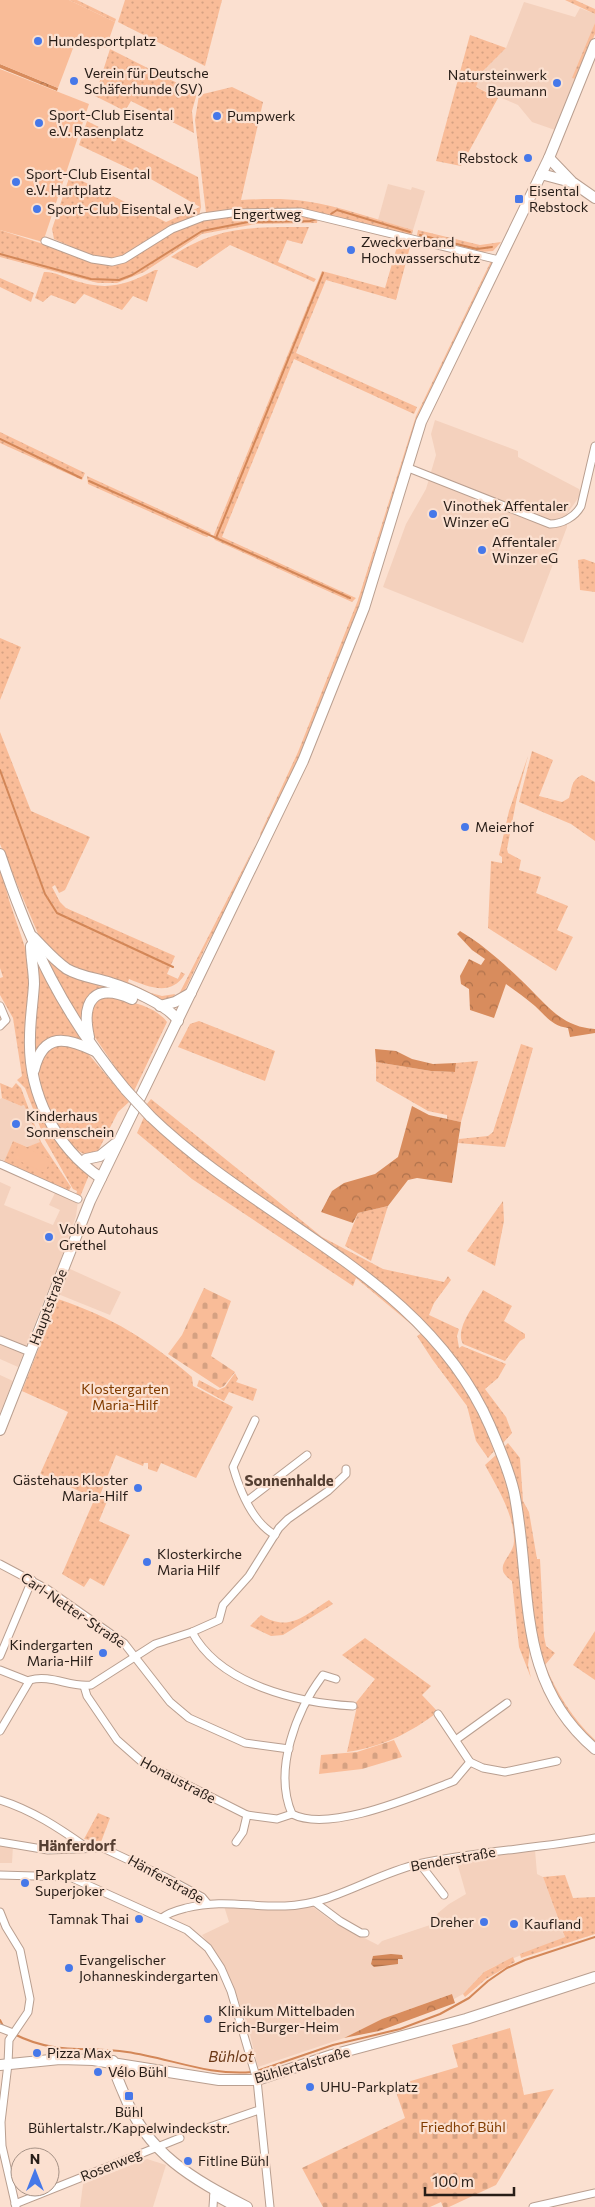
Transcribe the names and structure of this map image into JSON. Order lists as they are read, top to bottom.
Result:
{
  "streets": {
    "main road": ["Hauptstraße", "Bühlertalstraße"],
    "street": [
      "Engertweg",
      "Carl-Netter-Straße",
      "Honaustraße",
      "Benderstraße",
      "Hänferstraße",
      "Rosenweg"
    ]
  },
  "crossings": [
    ["Engertweg", "Hauptstraße"],
    ["Benderstraße", "Hänferstraße"]
  ],
  "districts": ["Sonnenhalde", "Hänferdorf"],
  "water": ["Bühlot"],
  "parks": ["Klostergarten Maria-Hilf", "Friedhof Bühl"],
  "places": {
    "other": [
      "Hundesportplatz",
      "Verein für Deutsche Schäferhunde (SV)",
      "Natursteinwerk Baumann",
      "Pumpwerk",
      "Sport-Club Eisental e.V. Rasenplatz",
      "Rebstock",
      "Sport-Club Eisental e.V. Hartplatz",
      "Sport-Club Eisental e.V.",
      "Zweckverband Hochwasserschutz",
      "Vinothek Affentaler Winzer eG",
      "Affentaler Winzer eG",
      "Meierhof",
      "Kinderhaus Sonnenschein",
      "Volvo Autohaus Grethel",
      "Gästehaus Kloster Maria-Hilf",
      "Klosterkirche Maria Hilf",
      "Kindergarten Maria-Hilf",
      "Parkplatz Superjoker",
      "Tamnak Thai",
      "Dreher",
      "Kaufland",
      "Evangelischer Johanneskindergarten",
      "Klinikum Mittelbaden Erich-Burger-Heim",
      "Pizza Max",
      "Vélo Bühl",
      "UHU-Parkplatz",
      "Fitline Bühl"
    ],
    "transit": ["Eisental Rebstock", "Bühl Bühlertalstr./Kappelwindeckstr."]
  },
  "scale_bar": "100 m",
  "north": "top"
}
